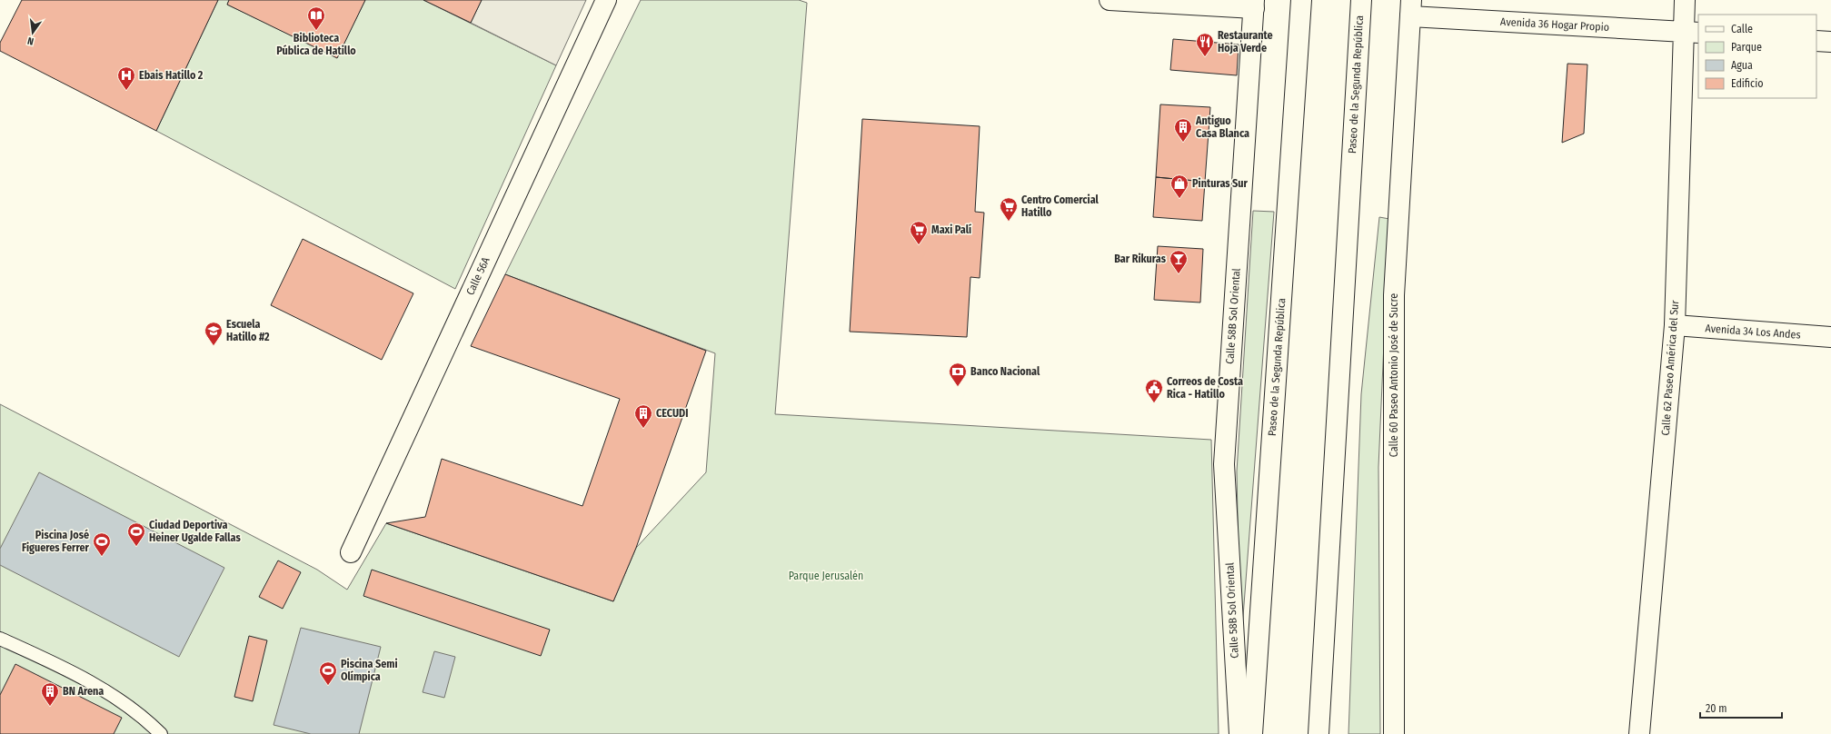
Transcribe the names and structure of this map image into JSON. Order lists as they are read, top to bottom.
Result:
{
  "streets": {
    "main road": [
      "Avenida 36 Hogar Propio",
      "Paseo de la Segunda República",
      "Calle 56A",
      "Calle 58B Sol Oriental",
      "Avenida 34 Los Andes",
      "Calle 62 Paseo América del Sur",
      "Calle 60 Paseo Antonio José de Sucre"
    ]
  },
  "crossings": [
    ["Avenida 36 Hogar Propio", "Calle 62 Paseo América del Sur"],
    ["Avenida 36 Hogar Propio", "Calle 60 Paseo Antonio José de Sucre"],
    ["Avenida 34 Los Andes", "Calle 62 Paseo América del Sur"]
  ],
  "parks": ["Parque Jerusalén"],
  "places": {
    "library": ["Biblioteca Pública de Hatillo"],
    "restaurant": ["Restaurante Hoja Verde"],
    "hospital": ["Ebais Hatillo 2"],
    "building": ["Antiguo Casa Blanca", "CECUDI", "BN Arena"],
    "shop": ["Pinturas Sur"],
    "supermarket": ["Centro Comercial Hatillo", "Maxi Palí"],
    "bar": ["Bar Rikuras"],
    "school or university": ["Escuela Hatillo #2"],
    "bank": ["Banco Nacional"],
    "public building": ["Correos de Costa Rica - Hatillo"],
    "sports": ["Ciudad Deportiva Heiner Ugalde Fallas", "Piscina José Figueres Ferrer", "Piscina Semi Olímpica"]
  },
  "legend": [
    "Calle",
    "Parque",
    "Agua",
    "Edificio"
  ],
  "scale_bar": "20 m",
  "north": "bottom"
}
